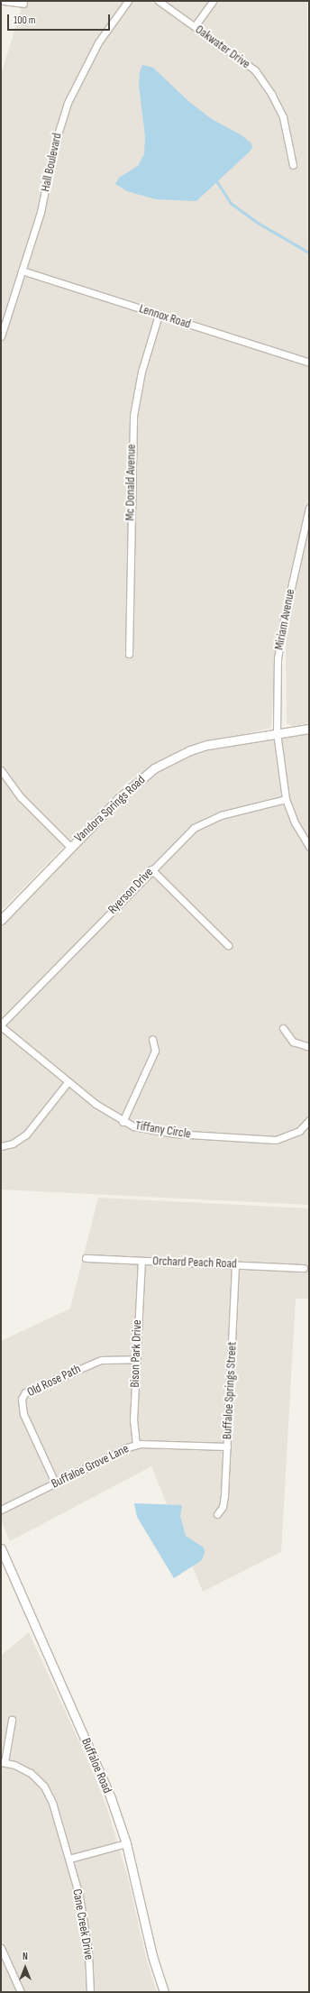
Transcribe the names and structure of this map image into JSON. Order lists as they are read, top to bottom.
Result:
{
  "streets": {
    "street": [
      "Oakwater Drive",
      "Hall Boulevard",
      "Lennox Road",
      "Mc Donald Avenue",
      "Miriam Avenue",
      "Vandora Springs Road",
      "Ryerson Drive",
      "Tiffany Circle",
      "Orchard Peach Road",
      "Bison Park Drive",
      "Old Rose Path",
      "Buffaloe Springs Street",
      "Buffaloe Grove Lane",
      "Buffaloe Road",
      "Cane Creek Drive"
    ]
  },
  "crossings": [
    ["Hall Boulevard", "Lennox Road"],
    ["Lennox Road", "Mc Donald Avenue"],
    ["Miriam Avenue", "Vandora Springs Road"],
    ["Ryerson Drive", "Tiffany Circle"],
    ["Orchard Peach Road", "Bison Park Drive"],
    ["Orchard Peach Road", "Buffaloe Springs Street"],
    ["Bison Park Drive", "Old Rose Path"],
    ["Bison Park Drive", "Buffaloe Grove Lane"],
    ["Old Rose Path", "Buffaloe Grove Lane"],
    ["Buffaloe Springs Street", "Buffaloe Grove Lane"]
  ],
  "scale_bar": "100 m",
  "north": "top"
}
